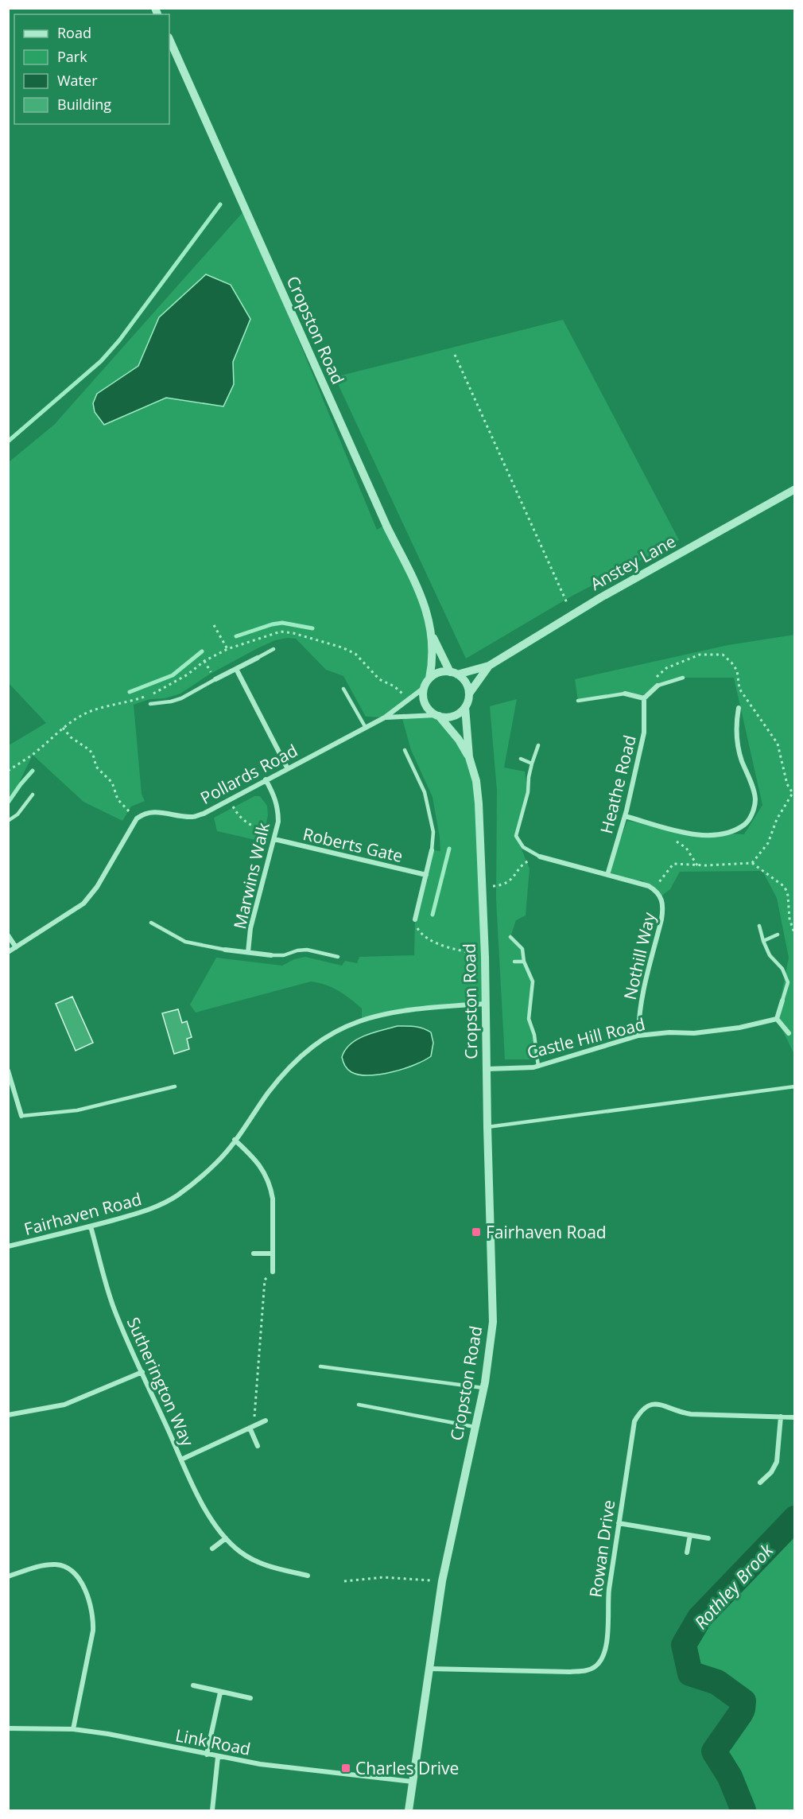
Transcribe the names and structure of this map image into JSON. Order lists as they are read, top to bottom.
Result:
{
  "streets": {
    "street": [
      "Cropston Road",
      "Anstey Lane",
      "Pollards Road",
      "Heathe Road",
      "Roberts Gate",
      "Marwins Walk",
      "Nothill Way",
      "Castle Hill Road",
      "Fairhaven Road",
      "Sutherington Way",
      "Rowan Drive",
      "Link Road"
    ]
  },
  "crossings": [
    ["Cropston Road", "Anstey Lane"],
    ["Cropston Road", "Pollards Road"],
    ["Cropston Road", "Castle Hill Road"],
    ["Cropston Road", "Fairhaven Road"],
    ["Cropston Road", "Rowan Drive"],
    ["Cropston Road", "Link Road"],
    ["Anstey Lane", "Pollards Road"],
    ["Pollards Road", "Marwins Walk"],
    ["Heathe Road", "Nothill Way"],
    ["Roberts Gate", "Marwins Walk"],
    ["Nothill Way", "Castle Hill Road"],
    ["Fairhaven Road", "Sutherington Way"]
  ],
  "water": ["Rothley Brook"],
  "places": {
    "transit": ["Fairhaven Road", "Charles Drive"]
  },
  "legend": [
    "Road",
    "Park",
    "Water",
    "Building"
  ]
}
